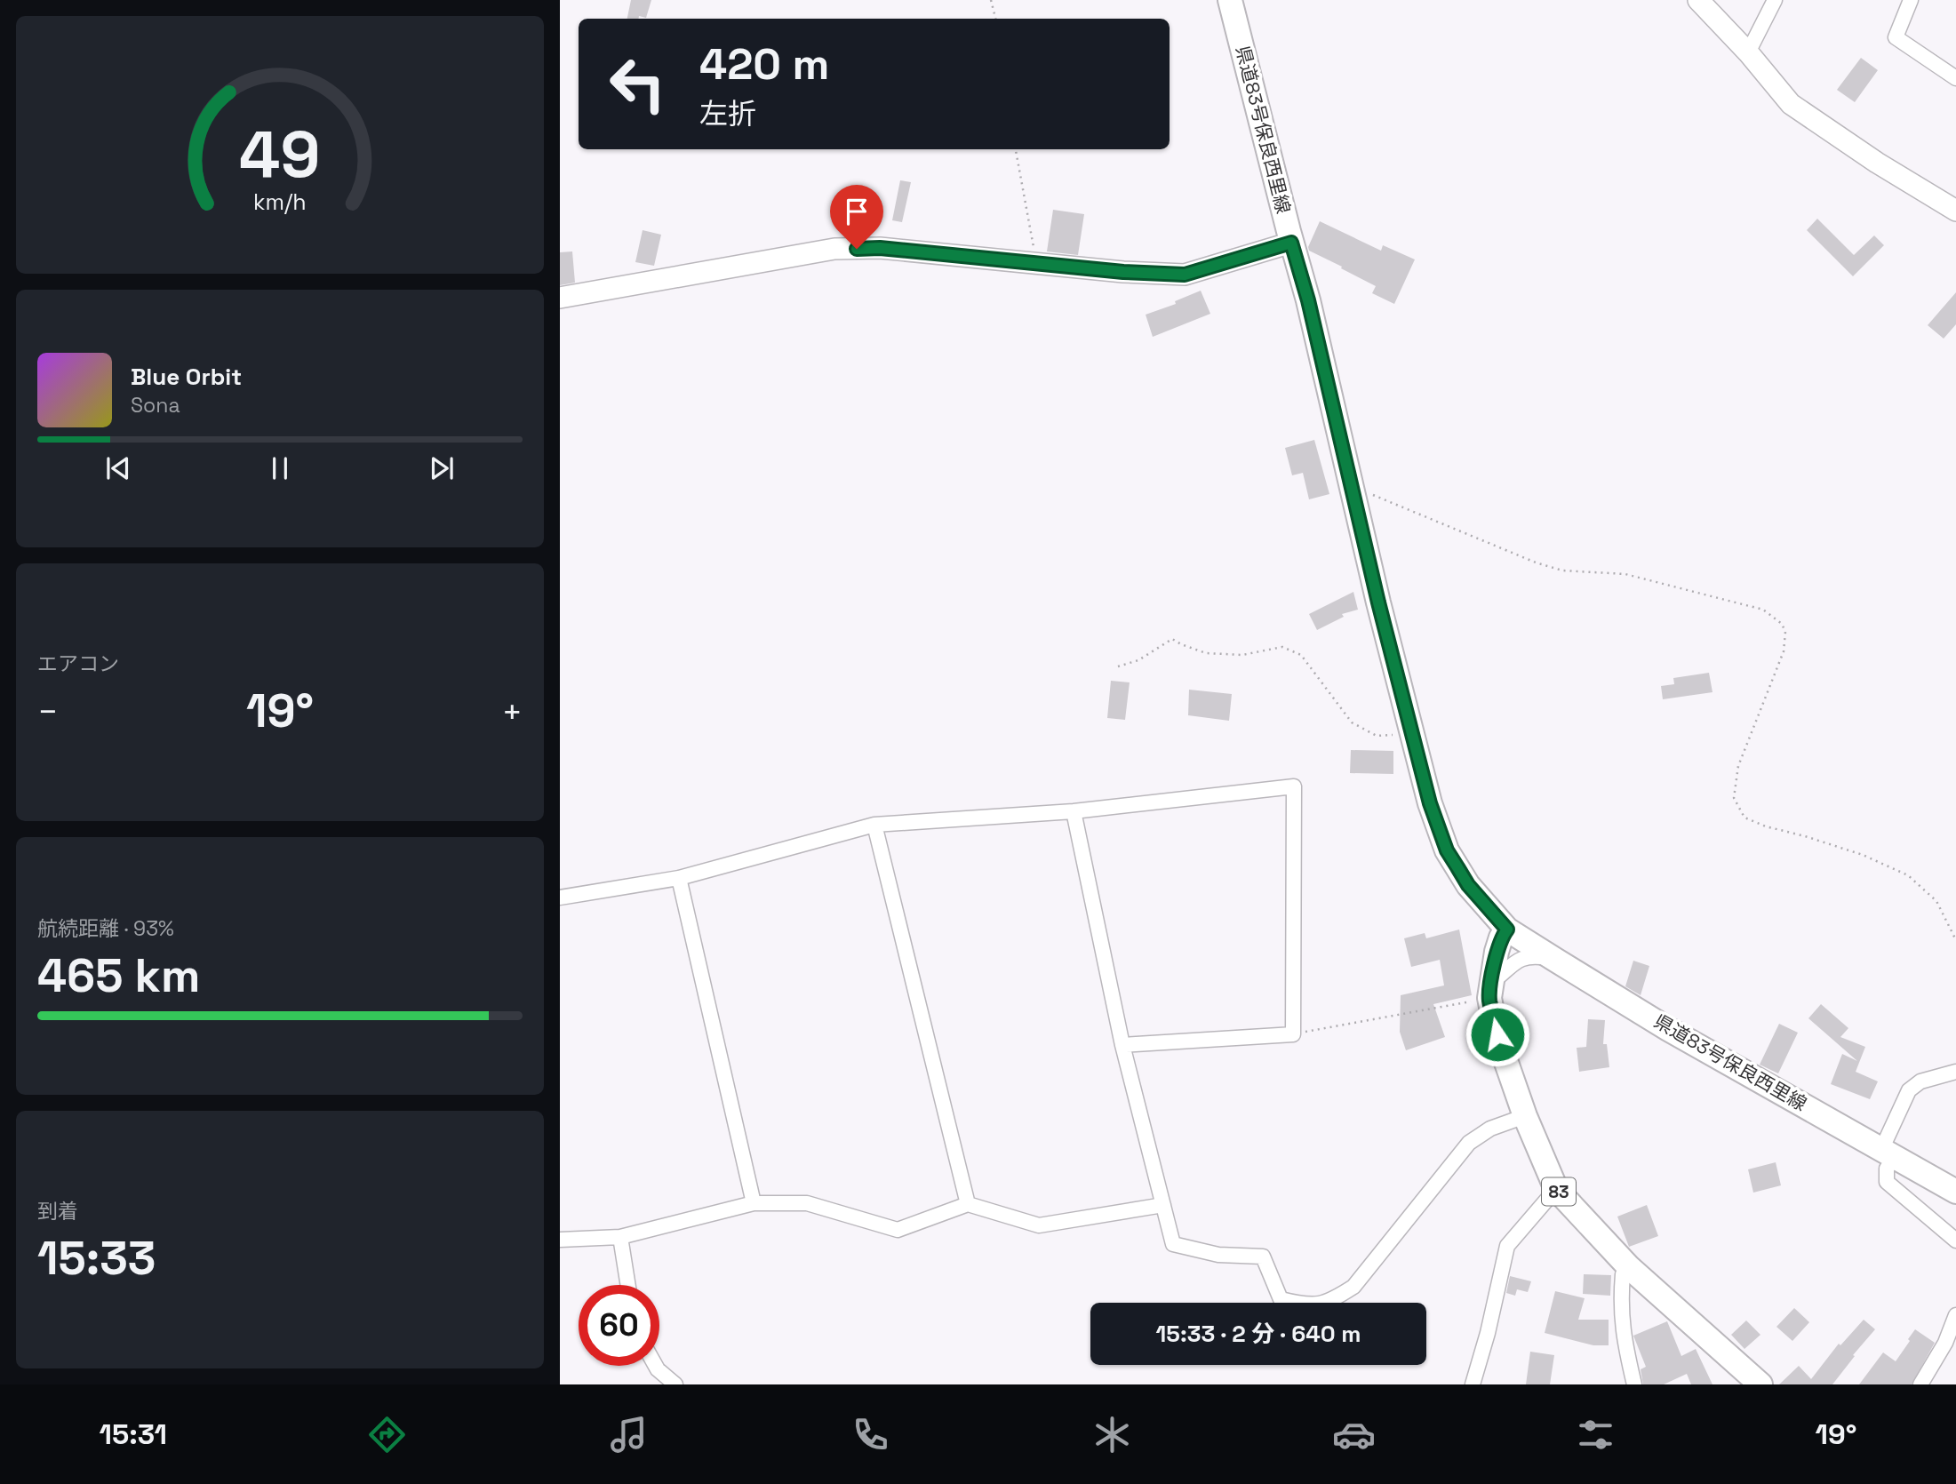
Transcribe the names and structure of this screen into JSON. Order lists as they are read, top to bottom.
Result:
{
  "streets": {
    "main road": ["県道83号保良西里線", "83"]
  },
  "crossings": [
    ["県道83号保良西里線", "83"]
  ],
  "page": {
    "turn": ["420 m", "左折"],
    "song": ["Blue Orbit", "Sona"],
    "tile": [
      "エアコン",
      ["航続距離 · 93%", "465 km"],
      ["到着", "15:33"]
    ],
    "heat": ["−", "19°", "+"],
    "limit": "60",
    "trip": "15:33 · 2 分 · 640 m",
    "tabs": ["15:31", "19°"],
    "gauge": ["49", "km/h"]
  }
}
